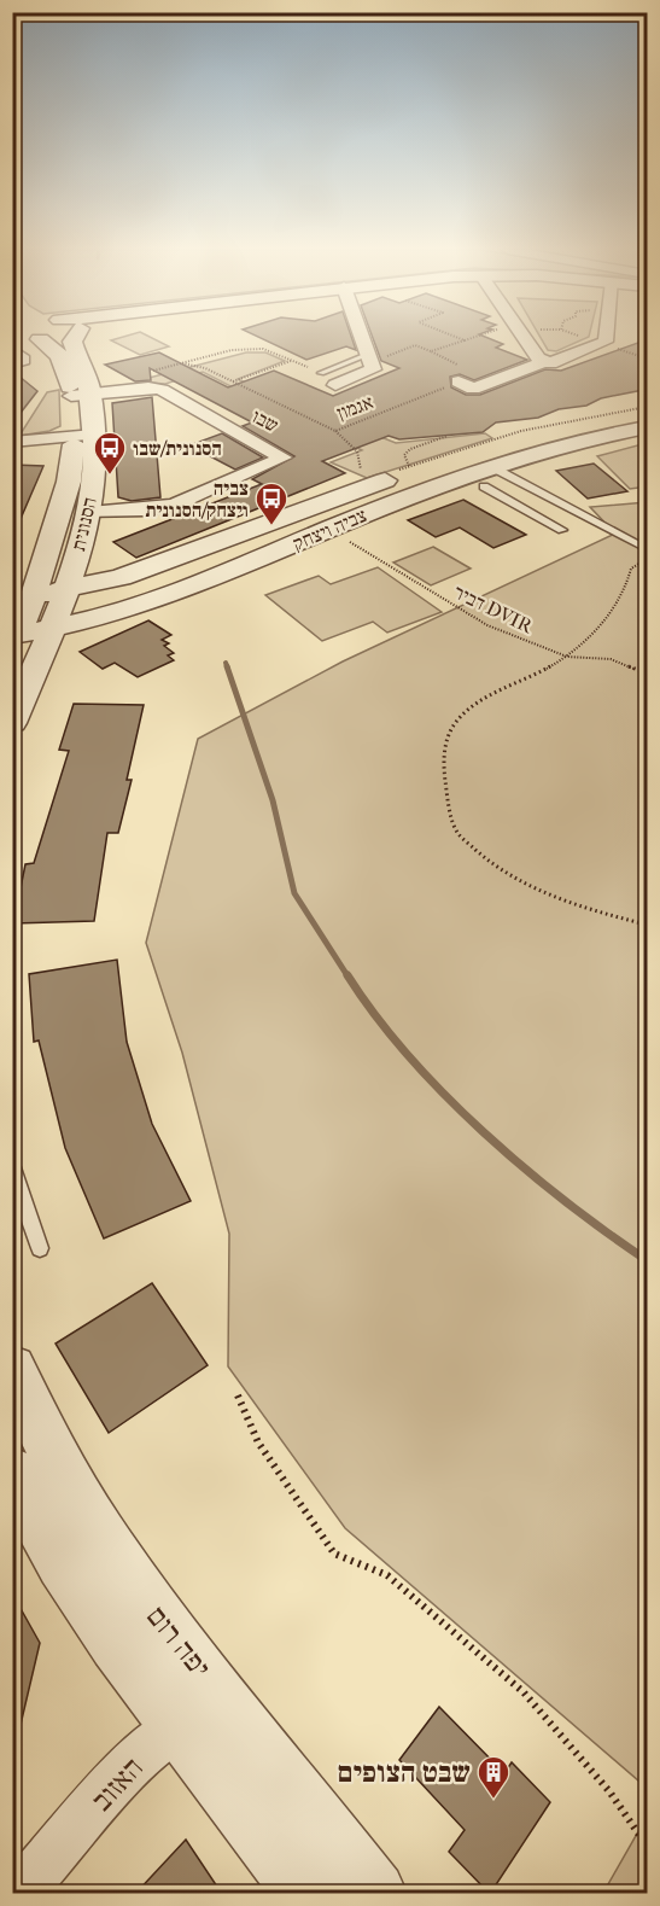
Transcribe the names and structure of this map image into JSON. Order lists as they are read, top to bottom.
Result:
{
  "streets": {
    "street": [
      "שבו",
      "הסנונית",
      "צביה ויצחק",
      "יפה רום",
      "האזוב"
    ],
    "path": ["אגמון", "דביר DVIR"]
  },
  "crossings": [
    ["שבו", "הסנונית"],
    ["הסנונית", "צביה ויצחק"],
    ["יפה רום", "האזוב"]
  ],
  "places": {
    "bus stop": ["הסנונית/שבו", "צביה ויצחק/הסנונית"],
    "building": ["שבט הצופים"]
  }
}
